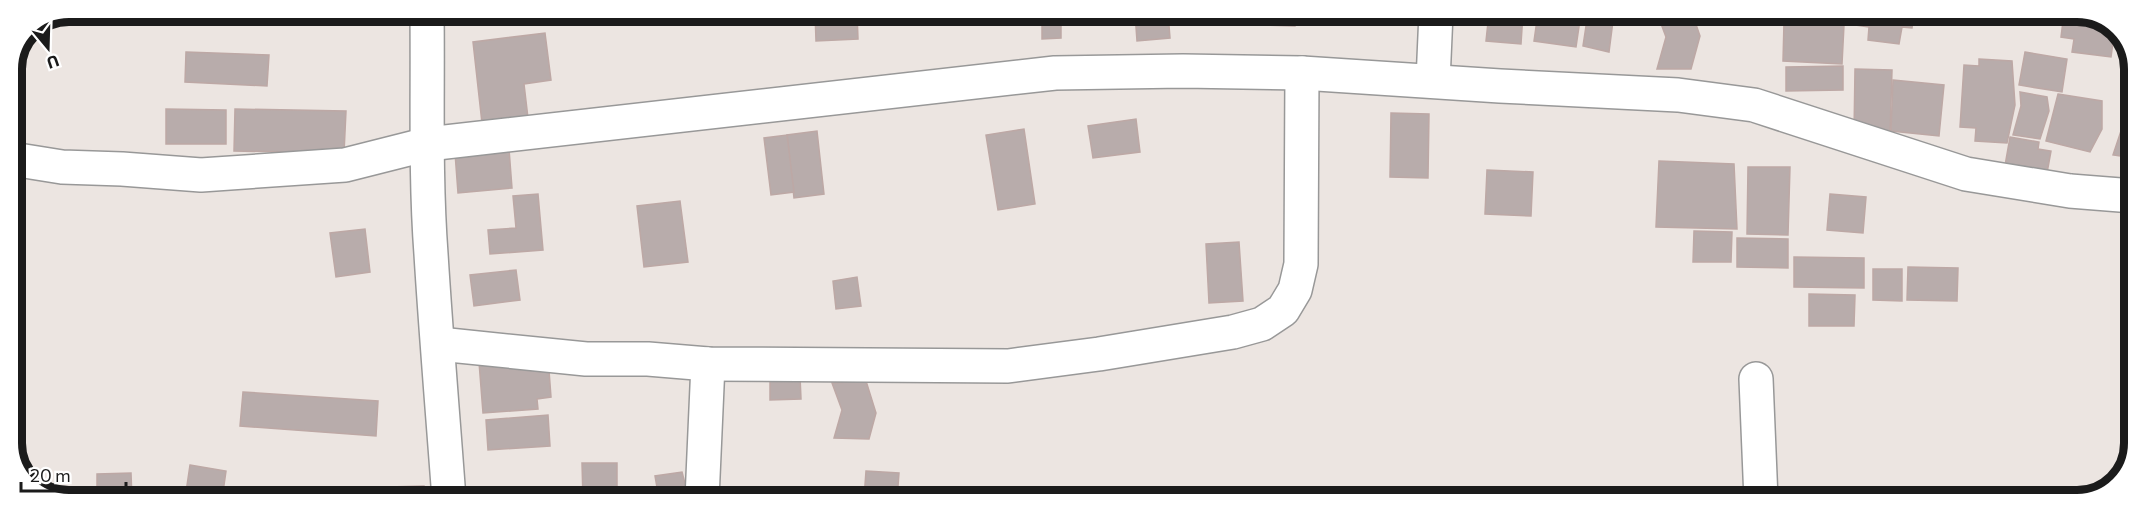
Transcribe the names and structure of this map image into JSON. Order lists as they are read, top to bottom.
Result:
{
  "scale_bar": "20 m",
  "north": "bottom"
}
